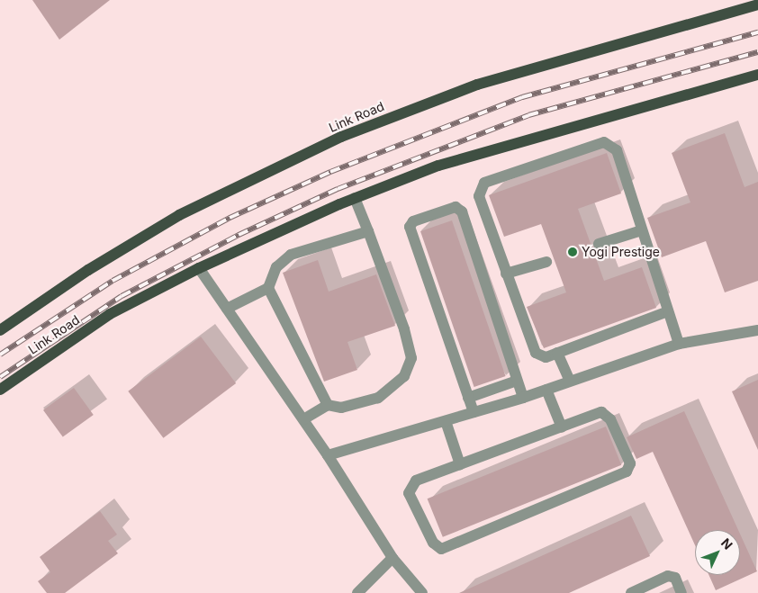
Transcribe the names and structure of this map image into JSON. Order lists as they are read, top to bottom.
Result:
{
  "streets": {
    "main road": ["Link Road"]
  },
  "places": ["Yogi Prestige"],
  "north": "top right"
}
